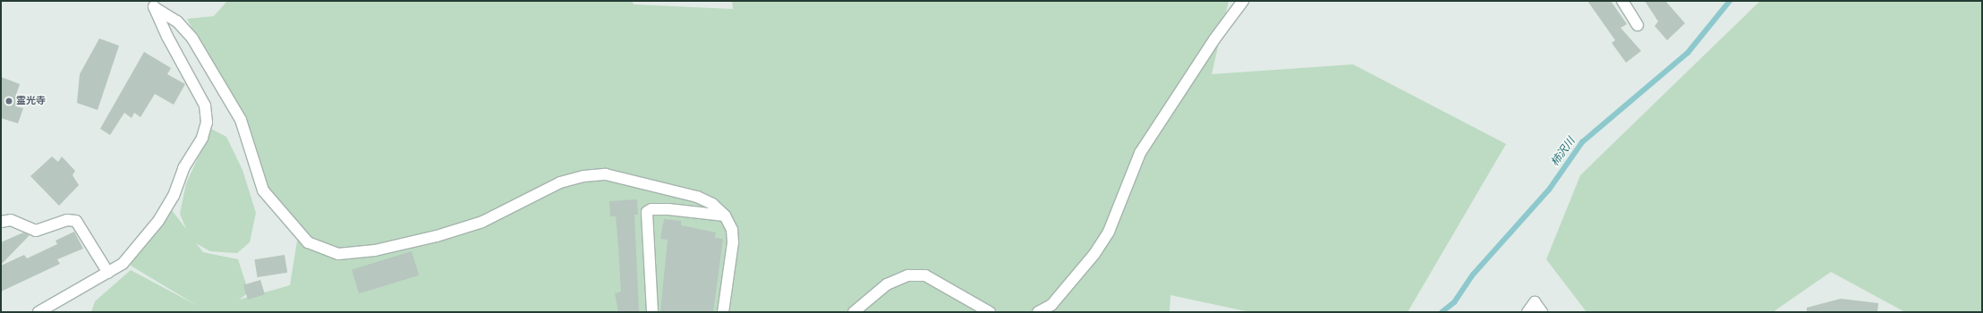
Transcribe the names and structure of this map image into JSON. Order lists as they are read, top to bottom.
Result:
{
  "water": ["柿沢川"],
  "places": ["霊光寺"]
}
